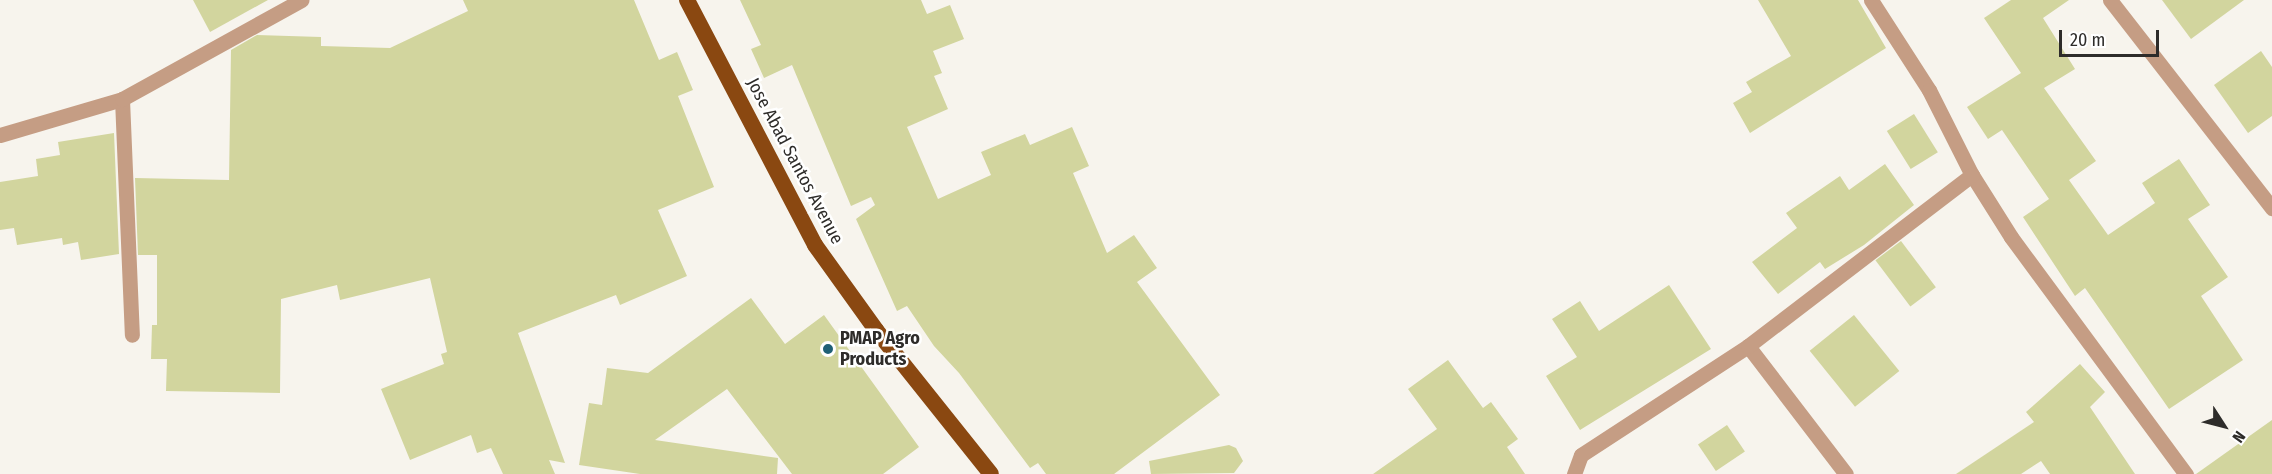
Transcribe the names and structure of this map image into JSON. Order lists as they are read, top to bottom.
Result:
{
  "streets": {
    "highway": ["Jose Abad Santos Avenue"]
  },
  "places": ["PMAP Agro Products"],
  "scale_bar": "20 m",
  "north": "bottom right"
}
